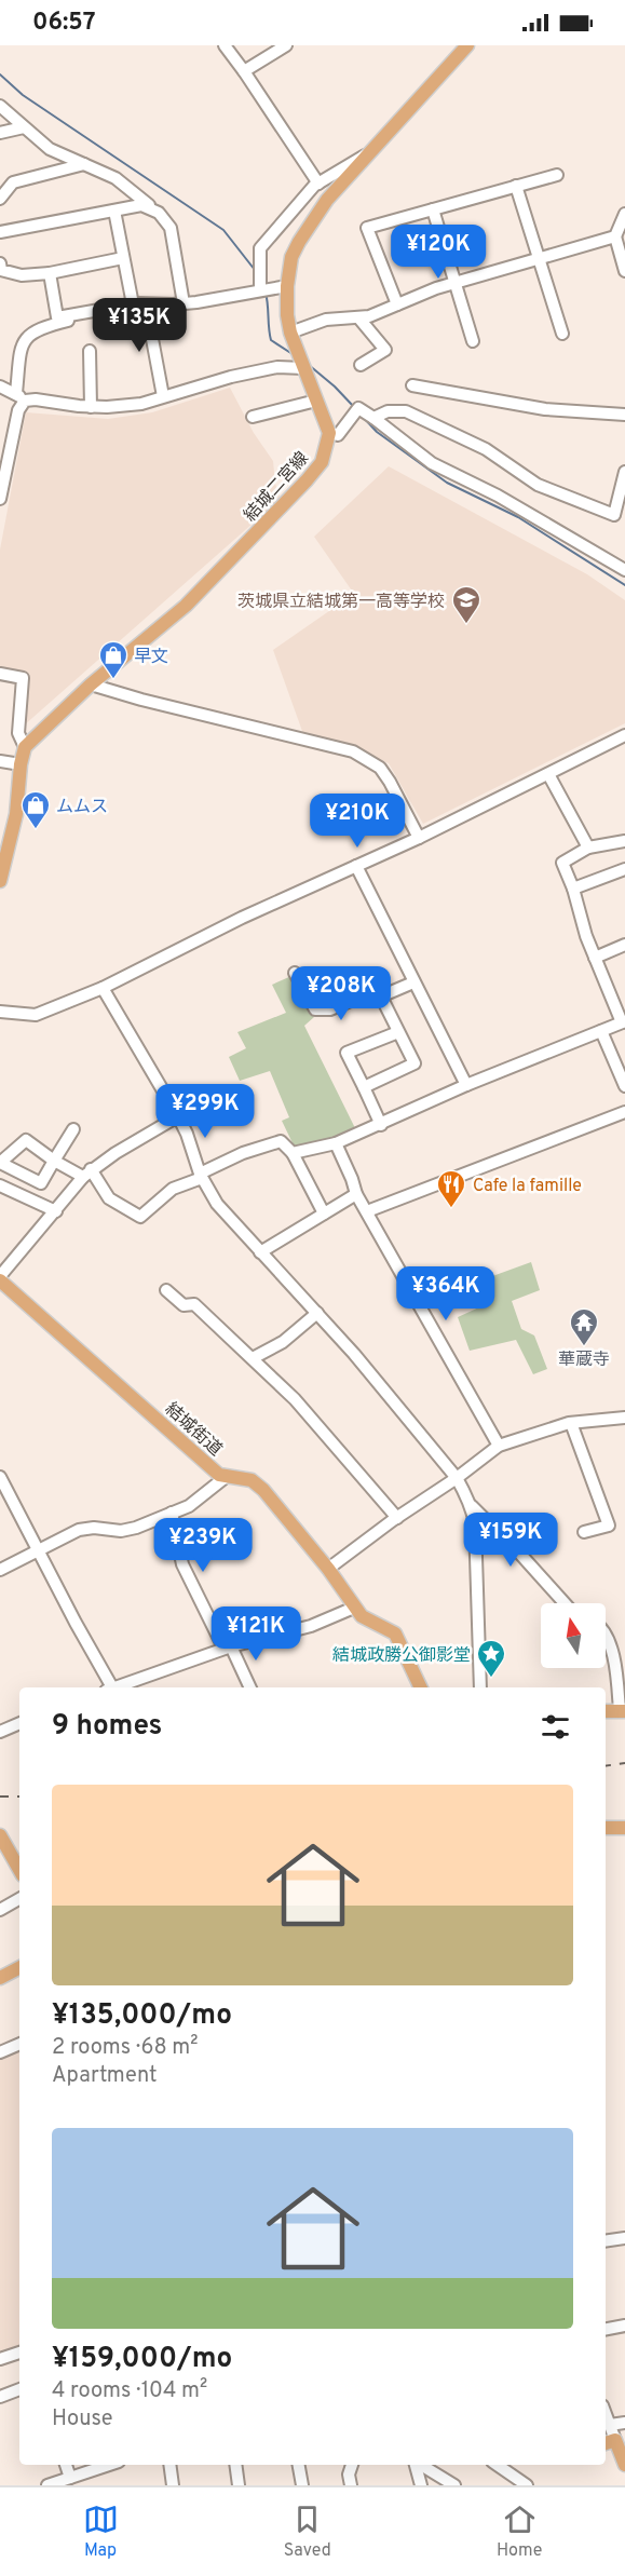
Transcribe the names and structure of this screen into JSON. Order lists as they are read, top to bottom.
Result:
{
  "streets": {
    "main road": ["結城二宮線", "結城街道"]
  },
  "places": {
    "school or university": ["茨城県立結城第一高等学校"],
    "shop": ["早文", "ムムス"],
    "restaurant": ["Cafe la famille"],
    "temple": ["華蔵寺"],
    "place": ["結城政勝公御影堂"]
  },
  "north": "top",
  "page": {
    "status": "06:57",
    "price": [
      "¥120K",
      "¥135K",
      "¥210K",
      "¥208K",
      "¥299K",
      "¥364K",
      "¥159K",
      "¥239K",
      "¥121K"
    ],
    "heading": "9 homes",
    "list": [
      {
        "name": "¥135,000/mo",
        "note": "2 rooms · 68 m² · Apartment"
      },
      {
        "name": "¥159,000/mo",
        "note": "4 rooms · 104 m² · House"
      }
    ],
    "tabs": ["Map", "Saved", "Home"]
  }
}
